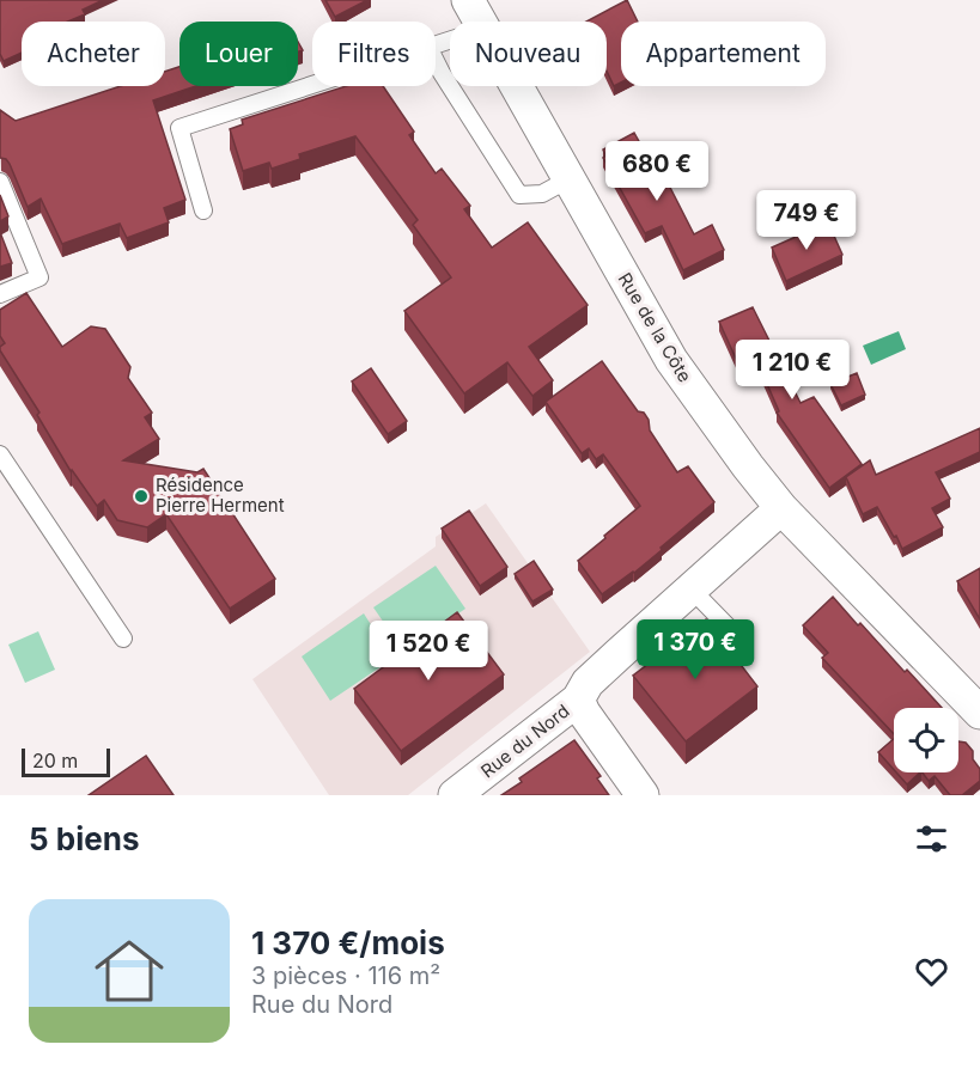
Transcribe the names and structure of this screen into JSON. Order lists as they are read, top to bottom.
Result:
{
  "streets": {
    "street": ["Rue de la Côte", "Rue du Nord"]
  },
  "crossings": [
    ["Rue de la Côte", "Rue du Nord"]
  ],
  "places": ["Résidence Pierre Herment"],
  "scale_bar": "20 m",
  "page": {
    "chip": [
      "Acheter",
      "Louer",
      "Filtres",
      "Nouveau",
      "Appartement"
    ],
    "price": [
      "680 €",
      "749 €",
      "1 210 €",
      "1 370 €",
      "1 520 €"
    ],
    "scale": "20 m",
    "heading": "5 biens",
    "list": [
      {
        "name": "1 370 €/mois",
        "note": "3 pièces · 116 m² · Rue du Nord"
      }
    ]
  }
}
